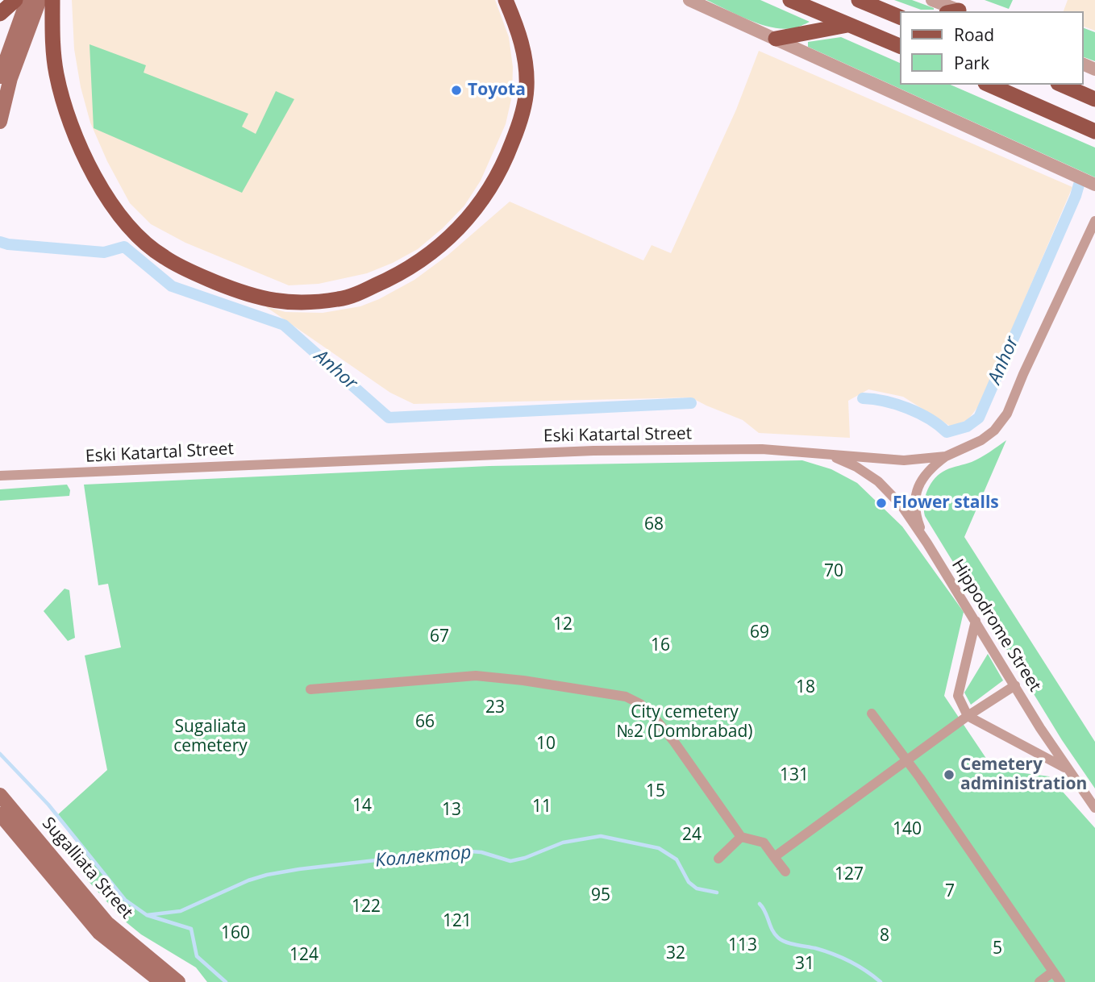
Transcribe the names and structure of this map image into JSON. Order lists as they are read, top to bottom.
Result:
{
  "streets": {
    "main road": ["Sugalliata Street"],
    "street": ["Eski Katartal Street", "Hippodrome Street"]
  },
  "crossings": [
    ["Eski Katartal Street", "Hippodrome Street"]
  ],
  "water": ["Anhor", "Коллектор"],
  "parks": [
    "68",
    "70",
    "12",
    "69",
    "67",
    "16",
    "18",
    "23",
    "City cemetery №2 (Dombrabad)",
    "66",
    "Sugaliata cemetery",
    "10",
    "131",
    "15",
    "14",
    "11",
    "13",
    "140",
    "24",
    "127",
    "7",
    "95",
    "122",
    "121",
    "160",
    "8",
    "113",
    "5",
    "32",
    "124",
    "31"
  ],
  "places": ["Toyota", "Flower stalls", "Cemetery administration"],
  "legend": ["Road", "Park"]
}
